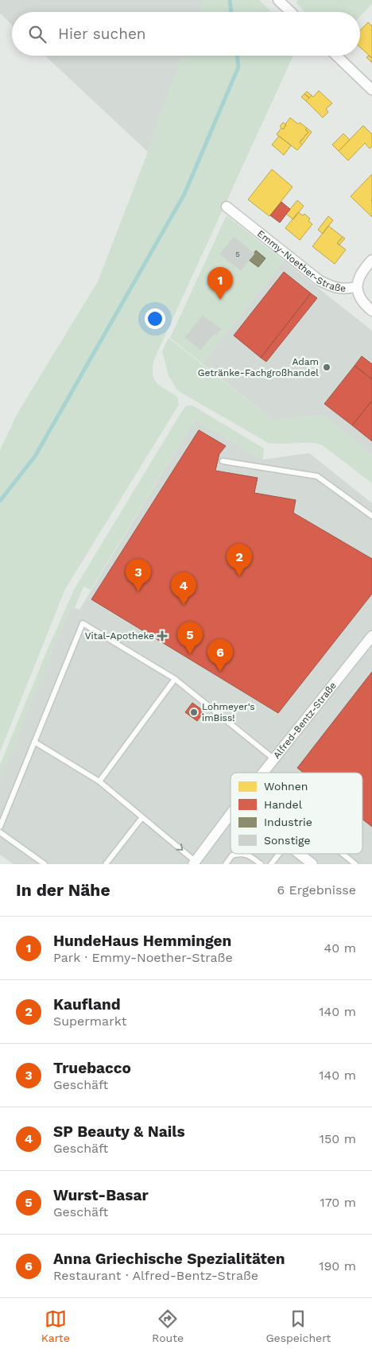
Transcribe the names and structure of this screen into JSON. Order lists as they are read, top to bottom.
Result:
{
  "streets": {
    "street": ["Emmy-Noether-Straße", "Alfred-Bentz-Straße"]
  },
  "places": {
    "other": ["Adam Getränke-Fachgroßhandel", "Lohmeyer's imBiss!"],
    "health": ["Vital-Apotheke"]
  },
  "house_numbers": ["5"],
  "legend": [
    "Wohnen",
    "Handel",
    "Industrie",
    "Sonstige"
  ],
  "page": {
    "search": "Hier suchen",
    "pins": [
      "1",
      "2",
      "3",
      "4",
      "5",
      "6"
    ],
    "heading": ["In der Nähe", "6 Ergebnisse"],
    "list": [
      {
        "mark": "1",
        "name": "HundeHaus Hemmingen",
        "note": "Park · Emmy-Noether-Straße",
        "value": "40 m"
      },
      {
        "mark": "2",
        "name": "Kaufland",
        "note": "Supermarkt",
        "value": "140 m"
      },
      {
        "mark": "3",
        "name": "Truebacco",
        "note": "Geschäft",
        "value": "140 m"
      },
      {
        "mark": "4",
        "name": "SP Beauty & Nails",
        "note": "Geschäft",
        "value": "150 m"
      },
      {
        "mark": "5",
        "name": "Wurst-Basar",
        "note": "Geschäft",
        "value": "170 m"
      },
      {
        "mark": "6",
        "name": "Anna Griechische Spezialitäten",
        "note": "Restaurant · Alfred-Bentz-Straße",
        "value": "190 m"
      }
    ],
    "nav": ["Karte", "Route", "Gespeichert"]
  }
}
